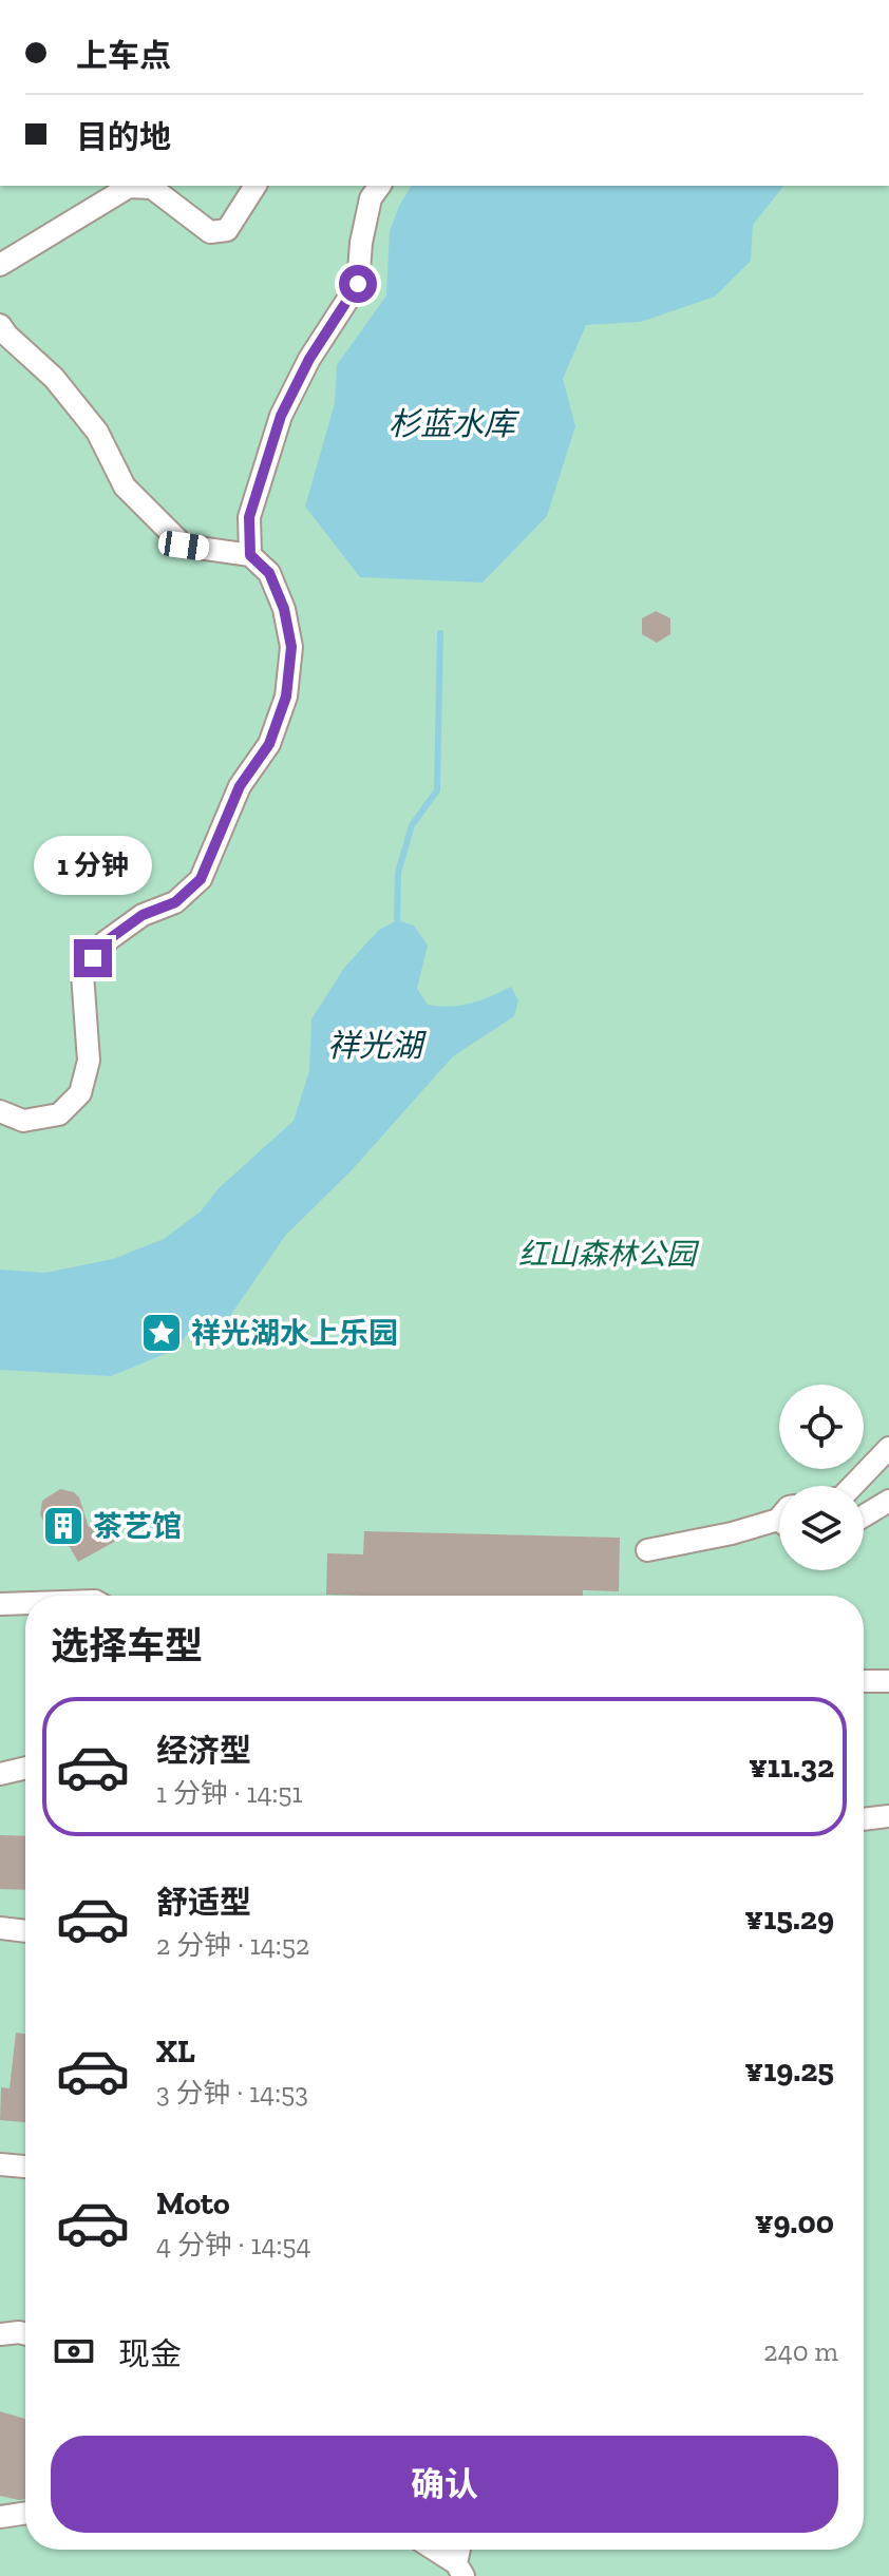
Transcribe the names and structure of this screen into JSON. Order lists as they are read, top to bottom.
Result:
{
  "water": ["杉蓝水库", "祥光湖"],
  "parks": ["红山森林公园"],
  "places": {
    "place": ["祥光湖水上乐园"],
    "building": ["茶艺馆"]
  },
  "page": {
    "banner": ["上车点", "目的地"],
    "bubble": "1 分钟",
    "heading": "选择车型",
    "list": [
      {
        "name": "经济型",
        "note": "1 分钟 · 14:51",
        "value": "¥11.32"
      },
      {
        "name": "舒适型",
        "note": "2 分钟 · 14:52",
        "value": "¥15.29"
      },
      {
        "name": "XL",
        "note": "3 分钟 · 14:53",
        "value": "¥19.25"
      },
      {
        "name": "Moto",
        "note": "4 分钟 · 14:54",
        "value": "¥9.00"
      }
    ],
    "pay": ["现金", "240 m"],
    "buttons": "确认"
  }
}
